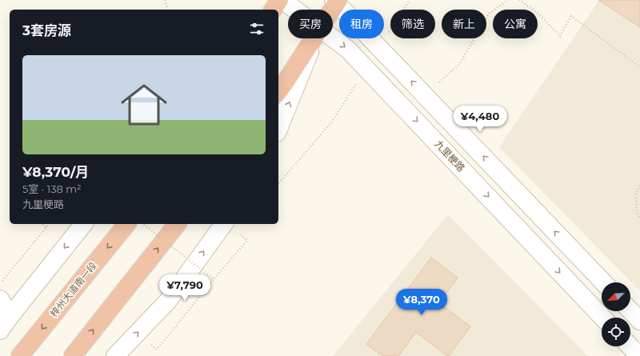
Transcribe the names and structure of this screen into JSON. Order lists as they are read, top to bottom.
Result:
{
  "streets": {
    "highway": ["梓州大道南一段"],
    "street": ["九里梗路"]
  },
  "north": "bottom left",
  "page": {
    "chip": [
      "买房",
      "租房",
      "筛选",
      "新上",
      "公寓"
    ],
    "heading": "3套房源",
    "list": [
      {
        "name": "¥8,370/月",
        "note": "5室 · 138 m² · 九里梗路"
      }
    ],
    "price": ["¥4,480", "¥7,790", "¥8,370"]
  }
}
